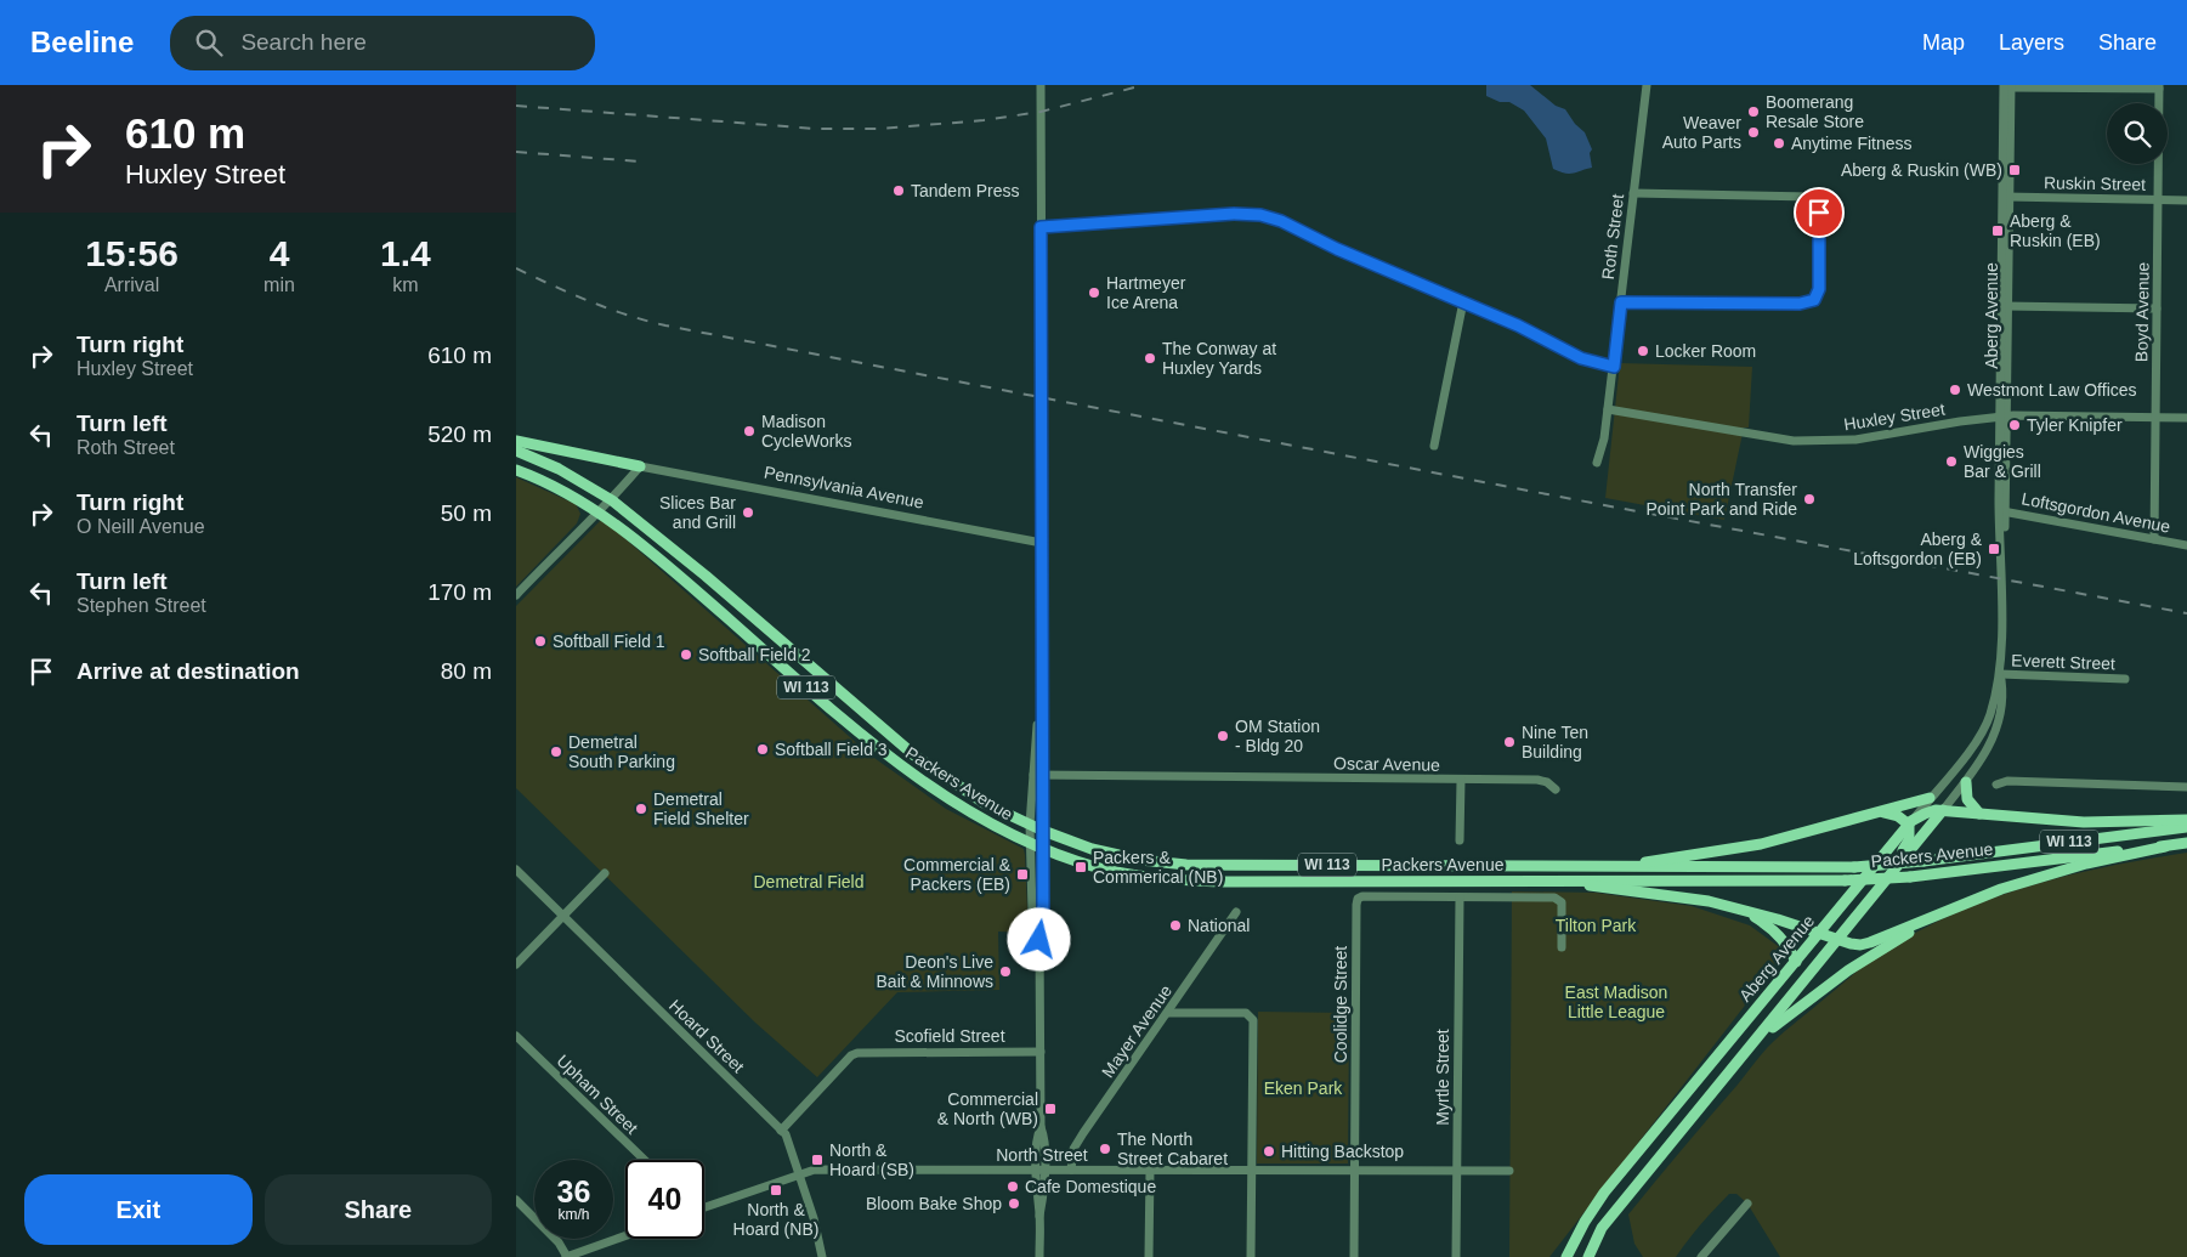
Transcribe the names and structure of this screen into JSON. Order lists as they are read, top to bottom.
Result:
{
  "streets": {
    "main road": ["Aberg Avenue", "WI 113", "Packers Avenue"],
    "street": [
      "Ruskin Street",
      "Roth Street",
      "Boyd Avenue",
      "Huxley Street",
      "Pennsylvania Avenue",
      "Loftsgordon Avenue",
      "Everett Street",
      "Oscar Avenue",
      "Coolidge Street",
      "Mayer Avenue",
      "Hoard Street",
      "Scofield Street",
      "Myrtle Street",
      "Upham Street",
      "North Street"
    ]
  },
  "crossings": [
    ["Ruskin Street", "Boyd Avenue"],
    ["Ruskin Street", "Aberg Avenue"],
    ["Roth Street", "Huxley Street"],
    ["Boyd Avenue", "Huxley Street"],
    ["Boyd Avenue", "Loftsgordon Avenue"],
    ["Aberg Avenue", "Huxley Street"],
    ["Aberg Avenue", "Loftsgordon Avenue"],
    ["Aberg Avenue", "Everett Street"],
    ["WI 113", "Packers Avenue"],
    ["Coolidge Street", "Myrtle Street"],
    ["Coolidge Street", "North Street"],
    ["Mayer Avenue", "North Street"],
    ["Hoard Street", "Scofield Street"],
    ["Hoard Street", "North Street"],
    ["Myrtle Street", "North Street"]
  ],
  "parks": [
    "Demetral Field",
    "Tilton Park",
    "East Madison Little League",
    "Eken Park"
  ],
  "places": {
    "other": [
      "Boomerang Resale Store",
      "Weaver Auto Parts",
      "Anytime Fitness",
      "Tandem Press",
      "Hartmeyer Ice Arena",
      "Locker Room",
      "The Conway at Huxley Yards",
      "Westmont Law Offices",
      "Tyler Knipfer",
      "Madison CycleWorks",
      "Wiggies Bar & Grill",
      "North Transfer Point Park and Ride",
      "Slices Bar and Grill",
      "Softball Field 1",
      "Softball Field 2",
      "OM Station - Bldg 20",
      "Nine Ten Building",
      "Softball Field 3",
      "Demetral South Parking",
      "Demetral Field Shelter",
      "National",
      "Deon's Live Bait & Minnows",
      "The North Street Cabaret",
      "Hitting Backstop",
      "Cafe Domestique",
      "Bloom Bake Shop"
    ],
    "transit": [
      "Aberg & Ruskin (WB)",
      "Aberg & Ruskin (EB)",
      "Aberg & Loftsgordon (EB)",
      "Packers & Commerical (NB)",
      "Commercial & Packers (EB)",
      "Commercial & North (WB)",
      "North & Hoard (SB)",
      "North & Hoard (NB)"
    ]
  },
  "page": {
    "header": "Beeline",
    "search": "Search here",
    "nav": ["Map", "Layers", "Share"],
    "turn": ["610 m", "Huxley Street"],
    "eta": [
      "15:56",
      "Arrival",
      "4",
      "min",
      "1.4",
      "km"
    ],
    "list": [
      {
        "name": "Turn right",
        "note": "Huxley Street",
        "value": "610 m"
      },
      {
        "name": "Turn left",
        "note": "Roth Street",
        "value": "520 m"
      },
      {
        "name": "Turn right",
        "note": "O Neill Avenue",
        "value": "50 m"
      },
      {
        "name": "Turn left",
        "note": "Stephen Street",
        "value": "170 m"
      },
      {
        "name": "Arrive at destination",
        "value": "80 m"
      }
    ],
    "speed": "36 km/h",
    "limit": "40",
    "buttons": ["Exit", "Share"]
  }
}
